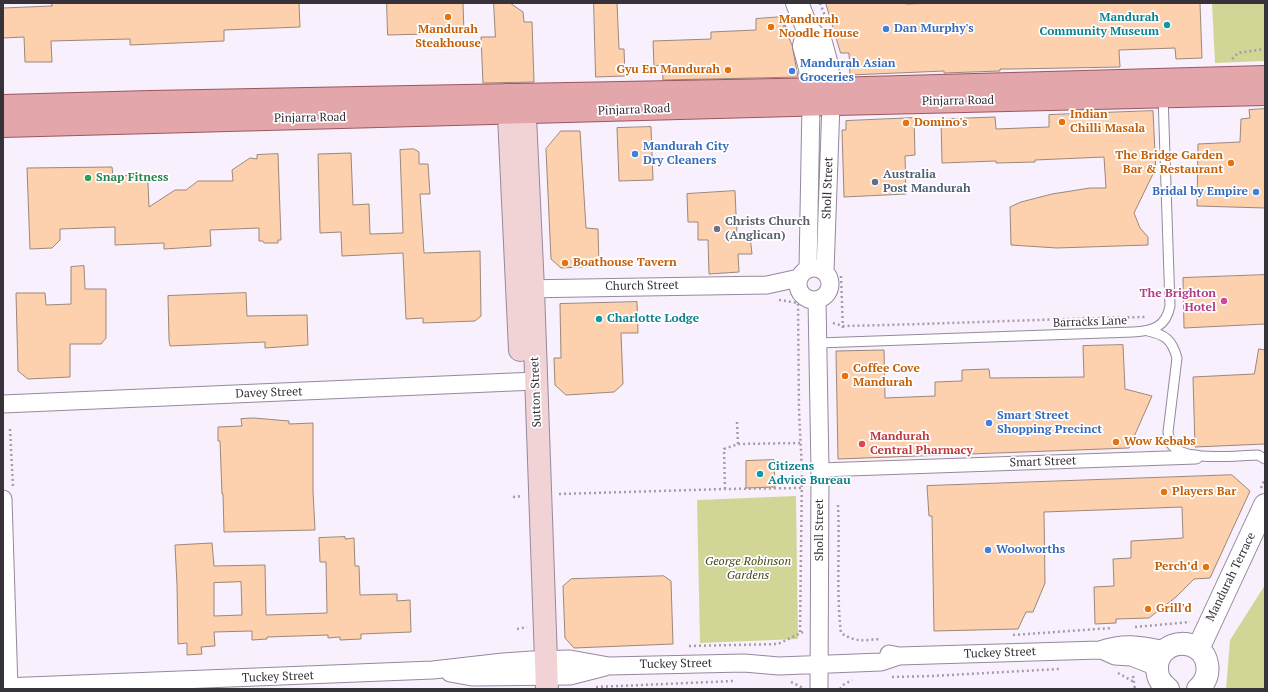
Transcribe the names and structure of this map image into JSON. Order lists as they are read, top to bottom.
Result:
{
  "streets": {
    "main road": ["Pinjarra Road", "Sutton Street"],
    "street": [
      "Sholl Street",
      "Church Street",
      "Davey Street",
      "Smart Street",
      "Mandurah Terrace",
      "Tuckey Street"
    ],
    "lane": ["Barracks Lane"]
  },
  "crossings": [
    ["Pinjarra Road", "Sholl Street"],
    ["Pinjarra Road", "Barracks Lane"],
    ["Pinjarra Road", "Sutton Street"],
    ["Sholl Street", "Church Street"],
    ["Sholl Street", "Barracks Lane"],
    ["Sholl Street", "Smart Street"],
    ["Sholl Street", "Tuckey Street"],
    ["Church Street", "Sutton Street"],
    ["Sutton Street", "Davey Street"],
    ["Sutton Street", "Tuckey Street"]
  ],
  "parks": ["George Robinson Gardens"],
  "places": [
    "Mandurah Steakhouse",
    "Mandurah Community Museum",
    "Mandurah Noodle House",
    "Dan Murphy's",
    "Gyu En Mandurah",
    "Mandurah Asian Groceries",
    "Indian Chilli Masala",
    "Domino's",
    "Mandurah City Dry Cleaners",
    "The Bridge Garden Bar & Restaurant",
    "Snap Fitness",
    "Australia Post Mandurah",
    "Bridal by Empire",
    "Christs Church (Anglican)",
    "Boathouse Tavern",
    "The Brighton Hotel",
    "Charlotte Lodge",
    "Coffee Cove Mandurah",
    "Smart Street Shopping Precinct",
    "Wow Kebabs",
    "Mandurah Central Pharmacy",
    "Citizens Advice Bureau",
    "Players Bar",
    "Woolworths",
    "Perch’d",
    "Grill'd"
  ]
}
